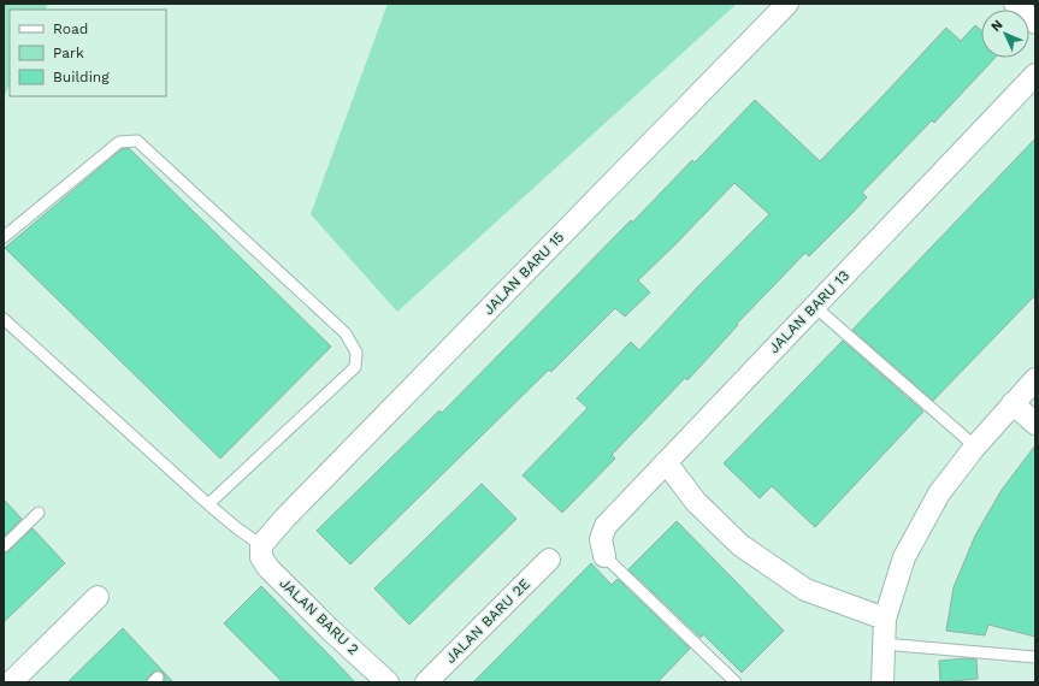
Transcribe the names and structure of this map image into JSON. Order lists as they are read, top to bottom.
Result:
{
  "streets": {
    "street": [
      "JALAN BARU 15",
      "JALAN BARU 13",
      "JALAN BARU 2",
      "JALAN BARU 2E"
    ]
  },
  "crossings": [
    ["JALAN BARU 15", "JALAN BARU 2"]
  ],
  "legend": ["Road", "Park", "Building"],
  "north": "top left"
}
